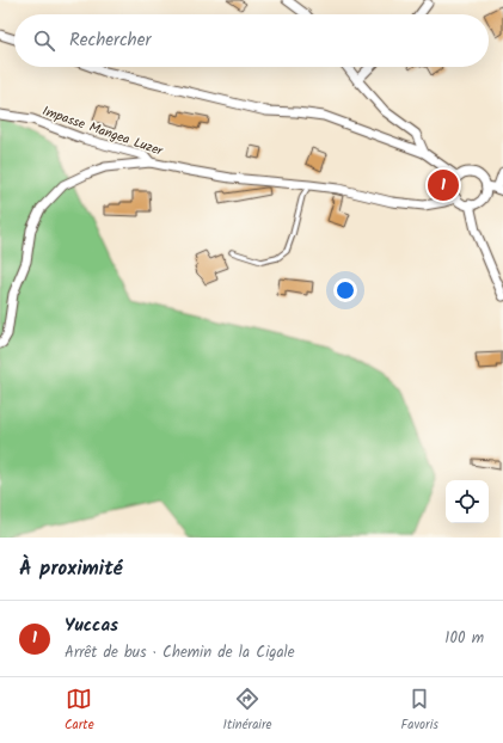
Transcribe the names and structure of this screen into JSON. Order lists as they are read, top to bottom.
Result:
{
  "streets": {
    "street": ["Impasse Mangea Luzer"]
  },
  "page": {
    "search": "Rechercher",
    "pins": "1",
    "heading": "À proximité",
    "list": [
      {
        "mark": "1",
        "name": "Yuccas",
        "note": "Arrêt de bus · Chemin de la Cigale",
        "value": "100 m"
      }
    ],
    "nav": ["Carte", "Itinéraire", "Favoris"]
  }
}
